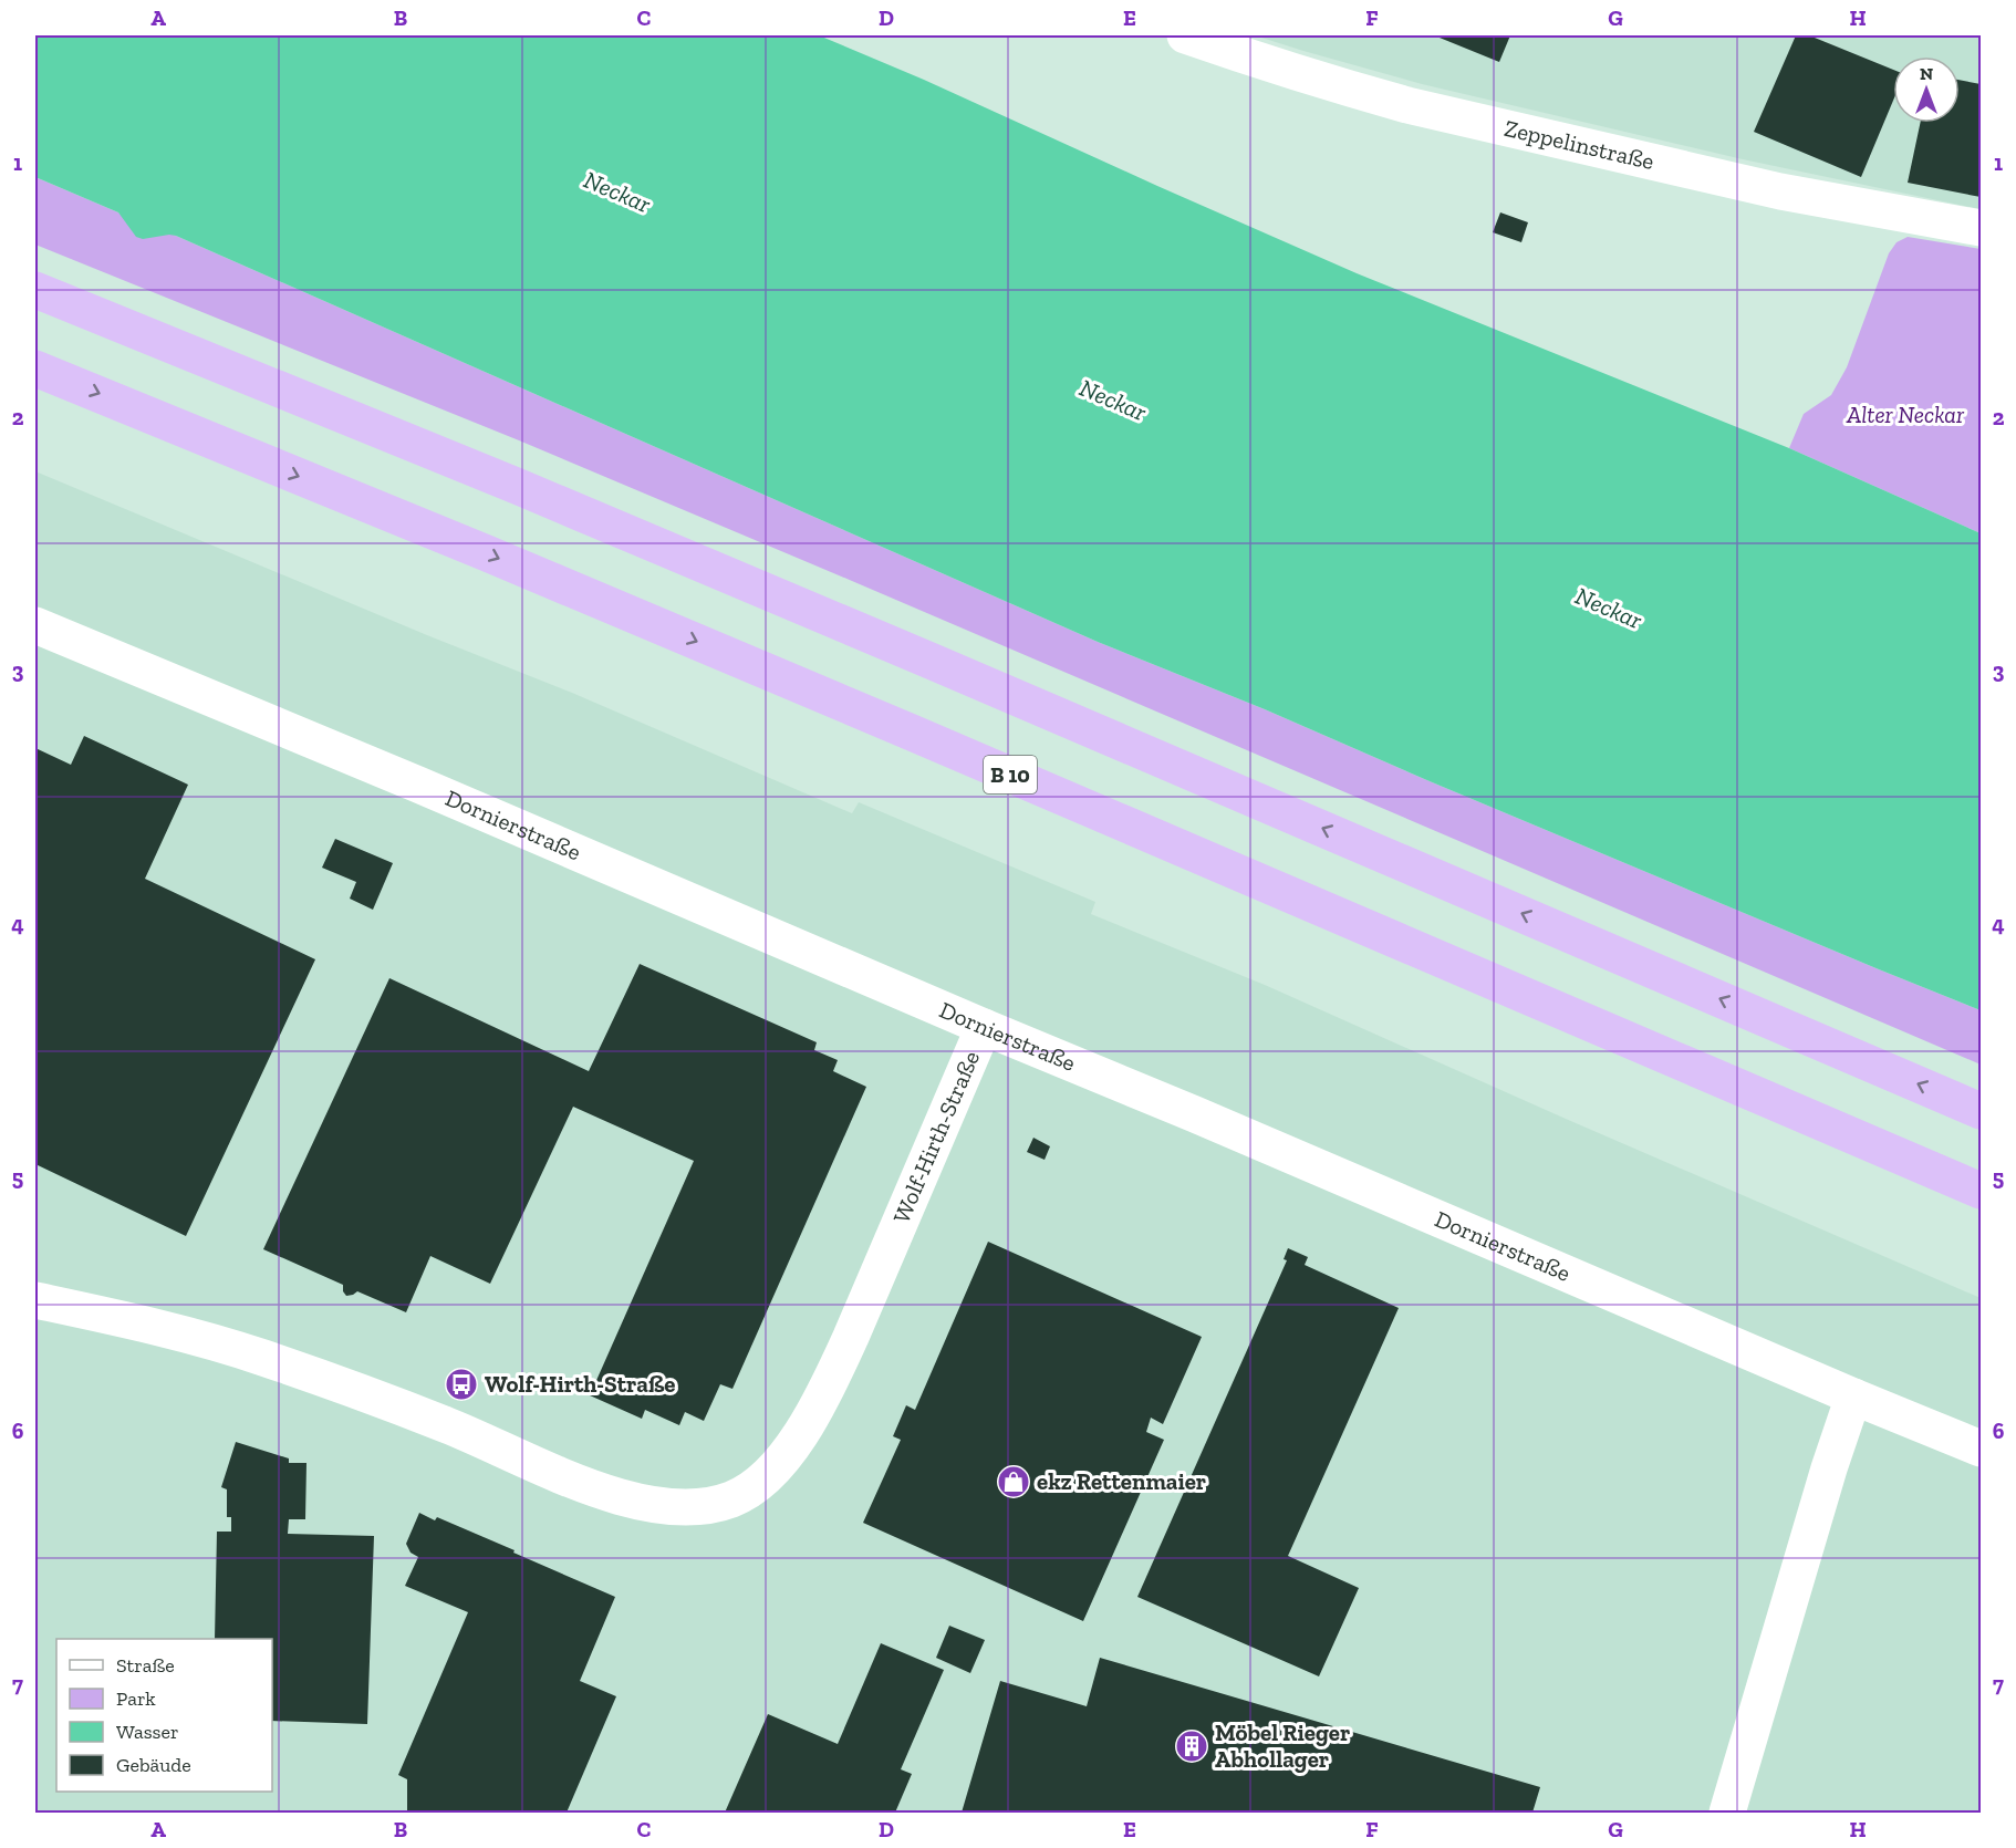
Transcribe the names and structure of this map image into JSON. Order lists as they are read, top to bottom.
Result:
{
  "streets": {
    "highway": ["B 10"],
    "street": ["Zeppelinstraße", "Dornierstraße", "Wolf-Hirth-Straße"]
  },
  "crossings": [
    ["Dornierstraße", "Wolf-Hirth-Straße"]
  ],
  "water": ["Neckar"],
  "parks": ["Alter Neckar"],
  "places": {
    "bus stop": ["Wolf-Hirth-Straße"],
    "shop": ["ekz Rettenmaier"],
    "building": ["Möbel Rieger Abhollager"]
  },
  "legend": [
    "Straße",
    "Park",
    "Wasser",
    "Gebäude"
  ],
  "north": "top",
  "grid": {
    "columns": [
      "A",
      "B",
      "C",
      "D",
      "E",
      "F",
      "G",
      "H"
    ],
    "rows": [
      "1",
      "2",
      "3",
      "4",
      "5",
      "6",
      "7"
    ]
  }
}
